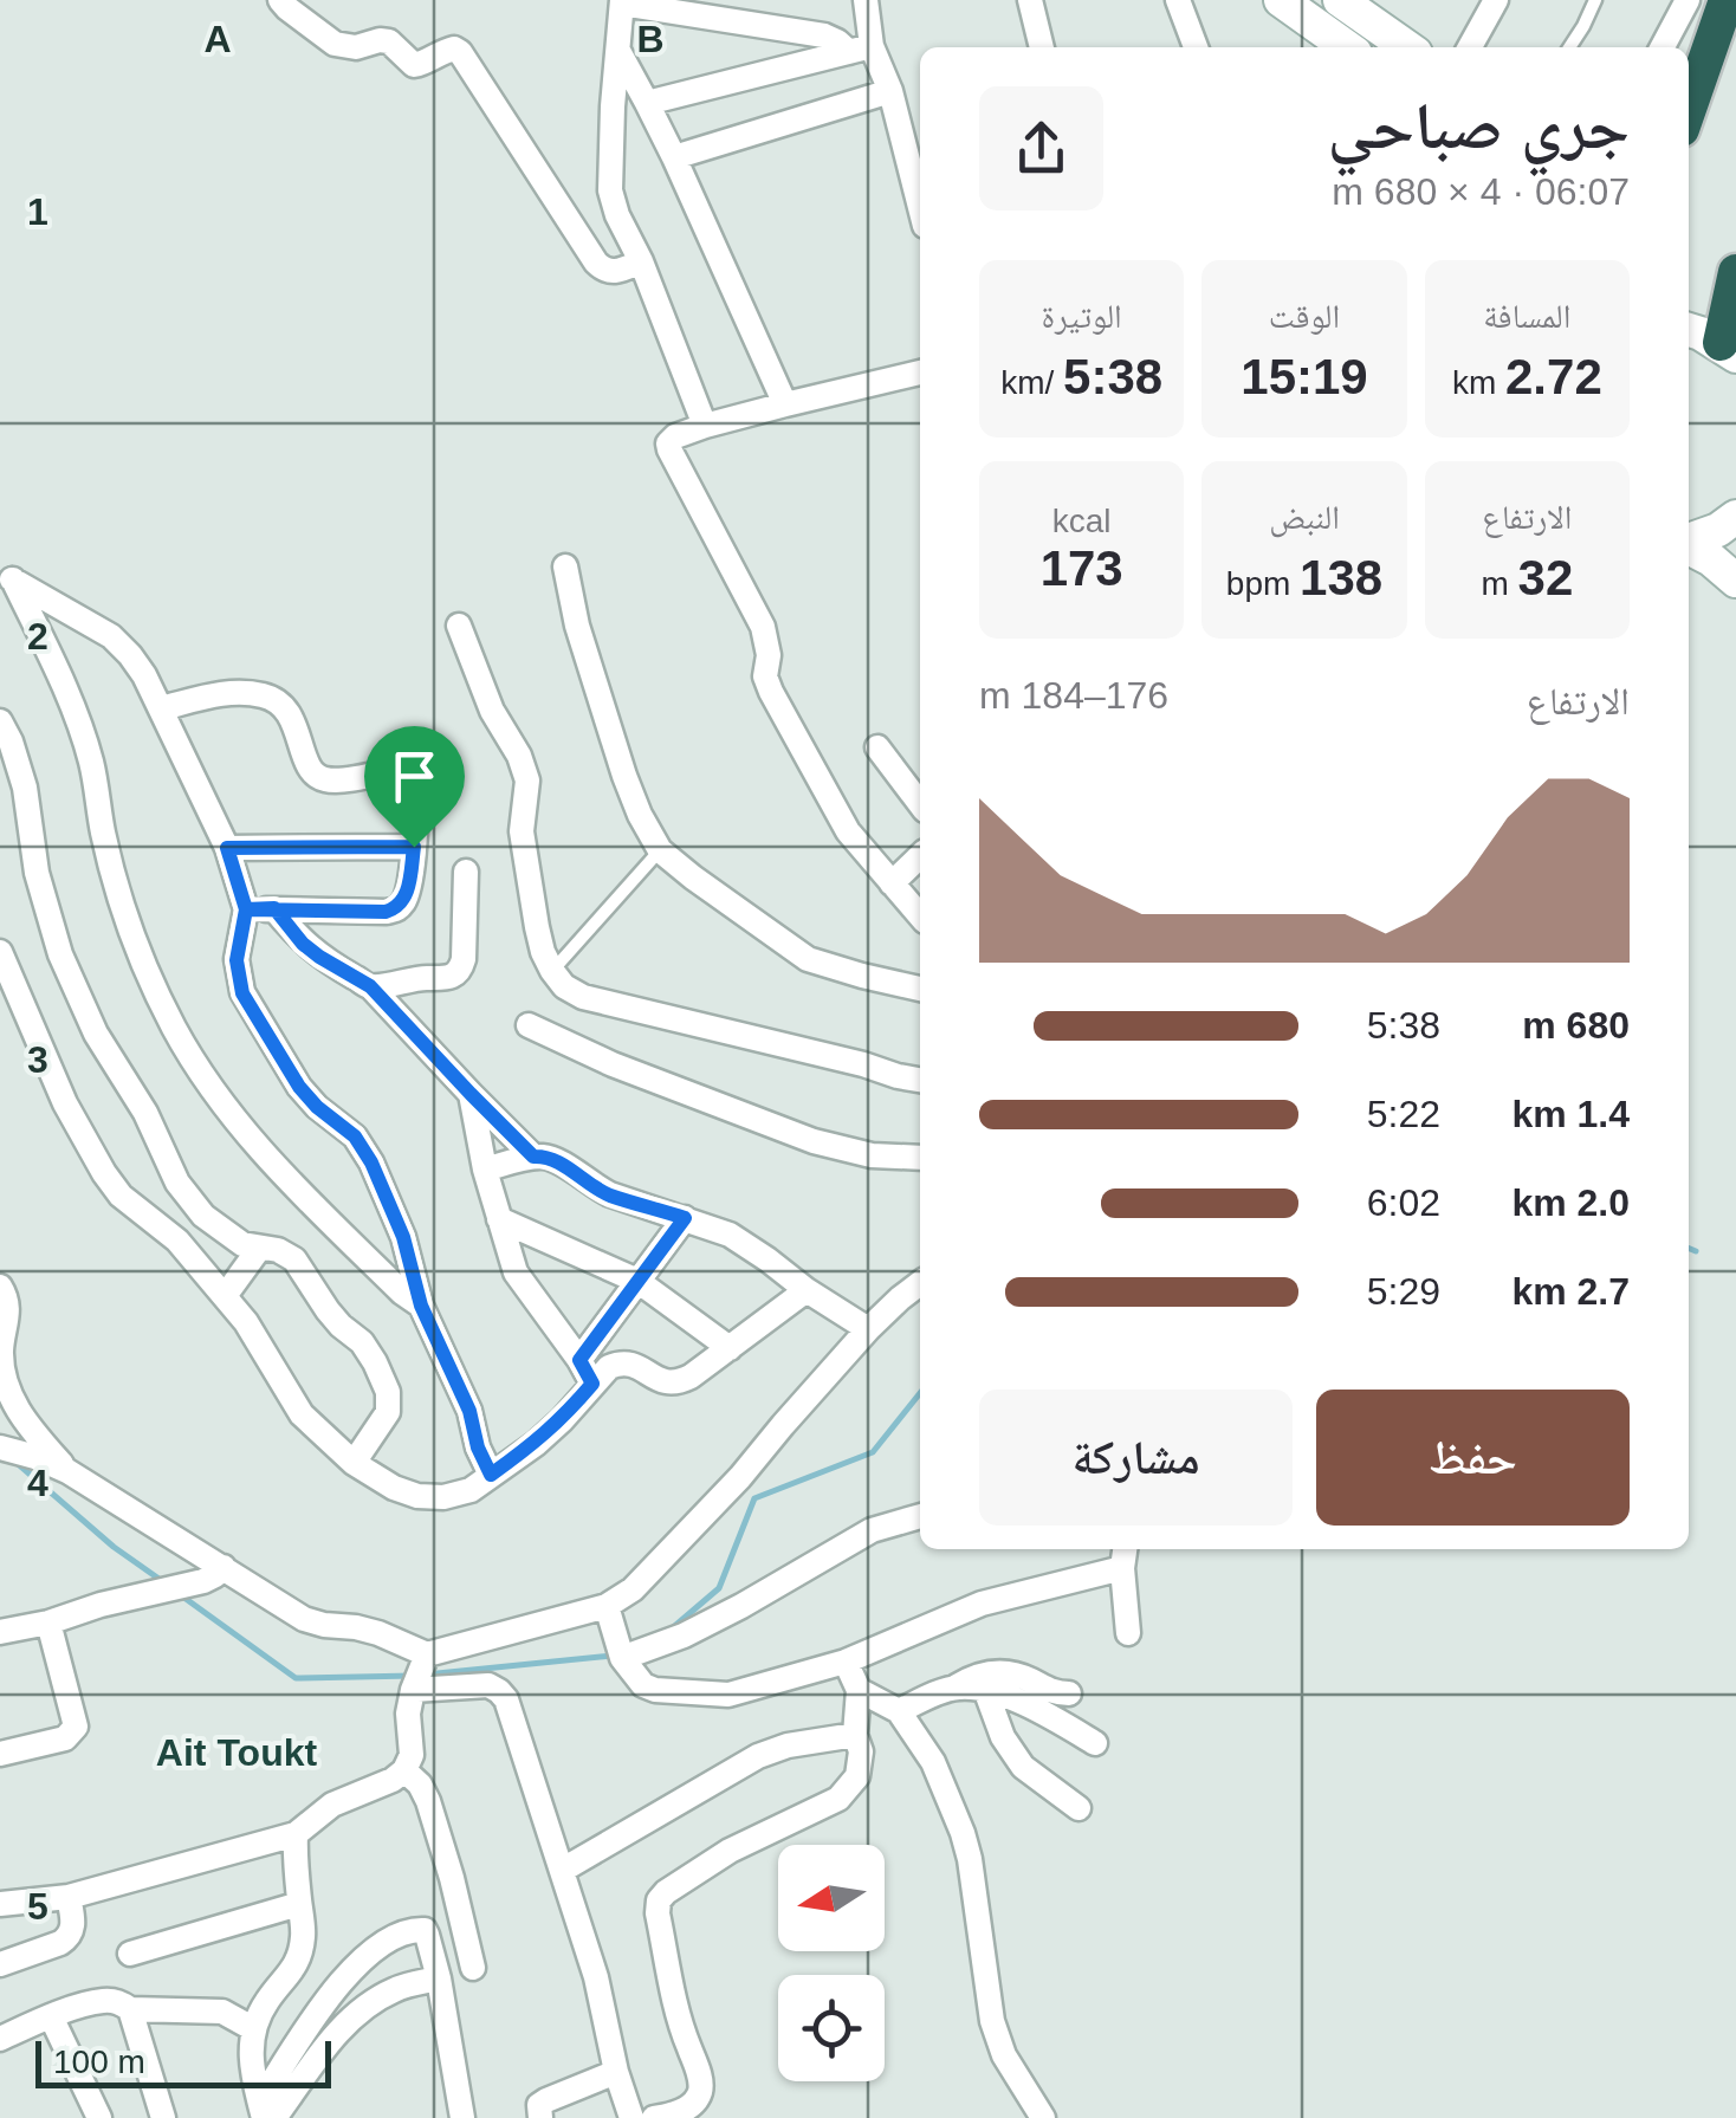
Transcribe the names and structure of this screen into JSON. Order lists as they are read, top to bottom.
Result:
{
  "districts": ["Ait Toukt"],
  "scale_bar": "100 m",
  "north": "left",
  "page": {
    "heading": ["جري صباحي", "06:07 · 4 × 680 m"],
    "stats": [
      ["المسافة", "2.72 km"],
      ["الوقت", "15:19"],
      ["الوتيرة", "5:38 /km"],
      ["الارتفاع", "32 m"],
      ["النبض", "138 bpm"],
      ["kcal", "173"]
    ],
    "chart": ["الارتفاع", "176–184 m"],
    "list": [
      {
        "name": "680 m",
        "note": "5:38"
      },
      {
        "name": "1.4 km",
        "note": "5:22"
      },
      {
        "name": "2.0 km",
        "note": "6:02"
      },
      {
        "name": "2.7 km",
        "note": "5:29"
      }
    ],
    "buttons": ["حفظ", "مشاركة"],
    "scale": "100 m"
  },
  "grid": {
    "columns": ["A", "B"],
    "rows": [
      "1",
      "2",
      "3",
      "4",
      "5"
    ]
  }
}
